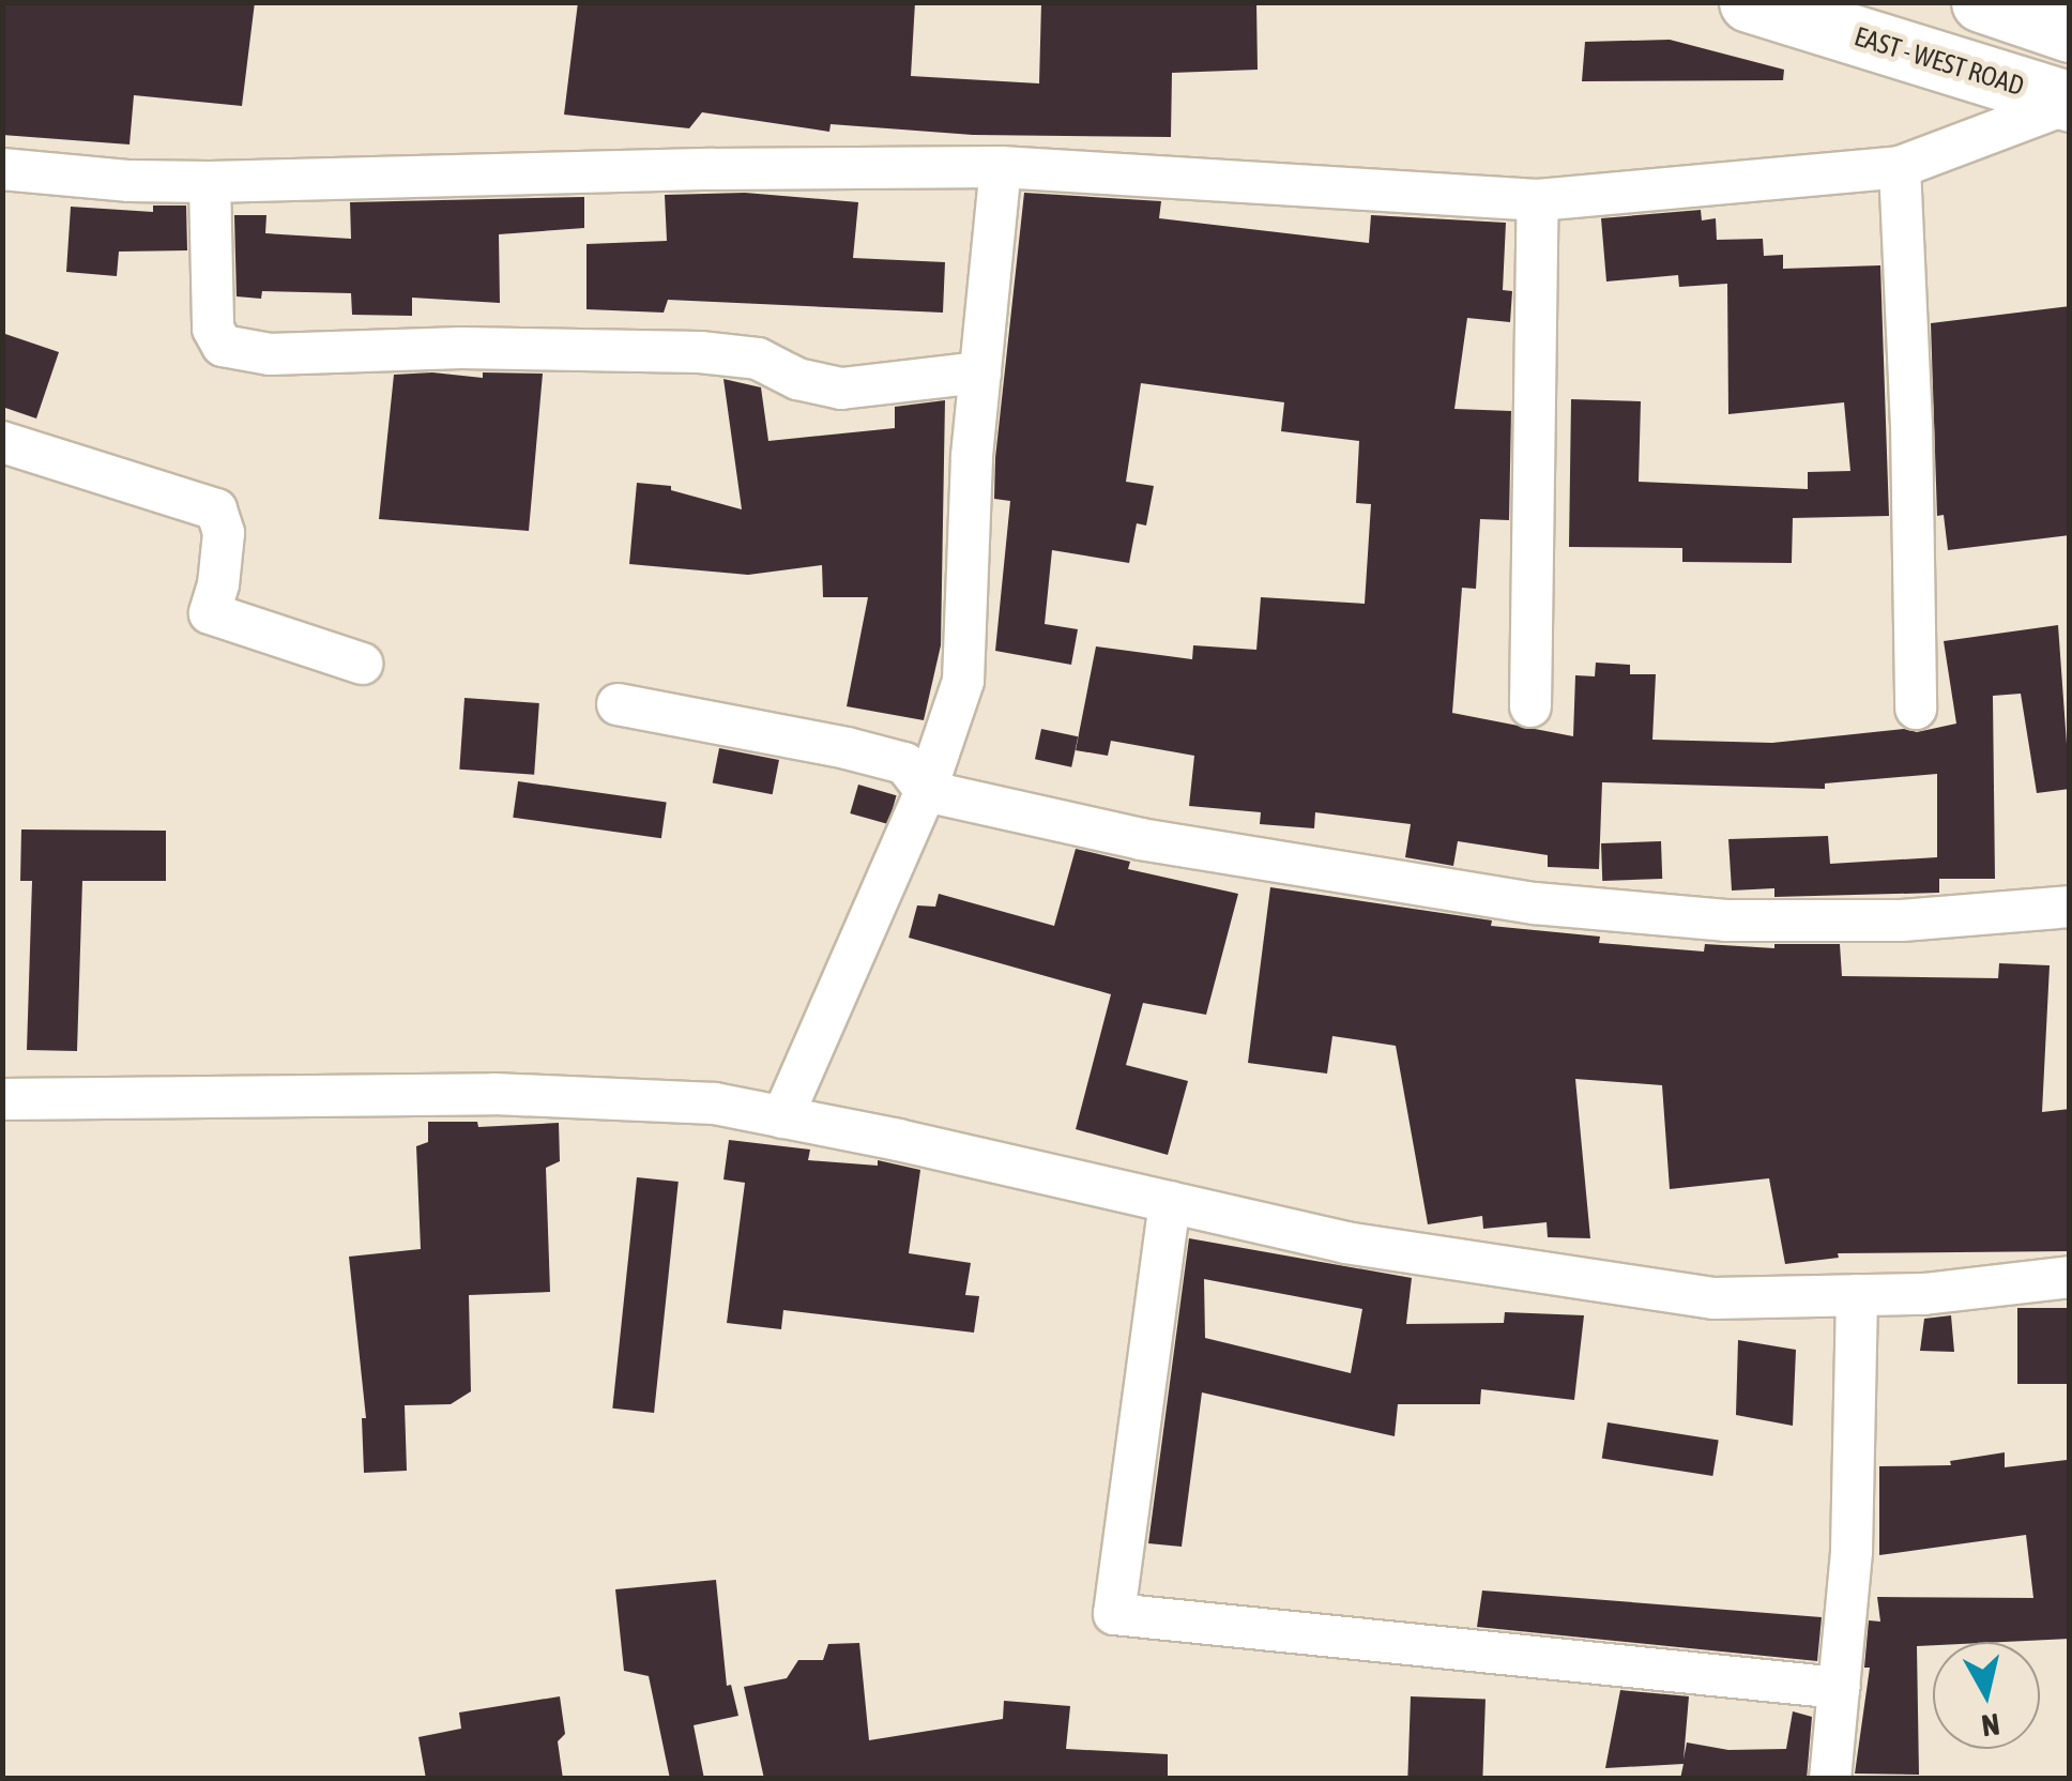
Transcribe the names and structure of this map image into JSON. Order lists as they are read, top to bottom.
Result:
{
  "streets": {
    "main road": ["EAST - WEST ROAD"]
  },
  "north": "bottom"
}
